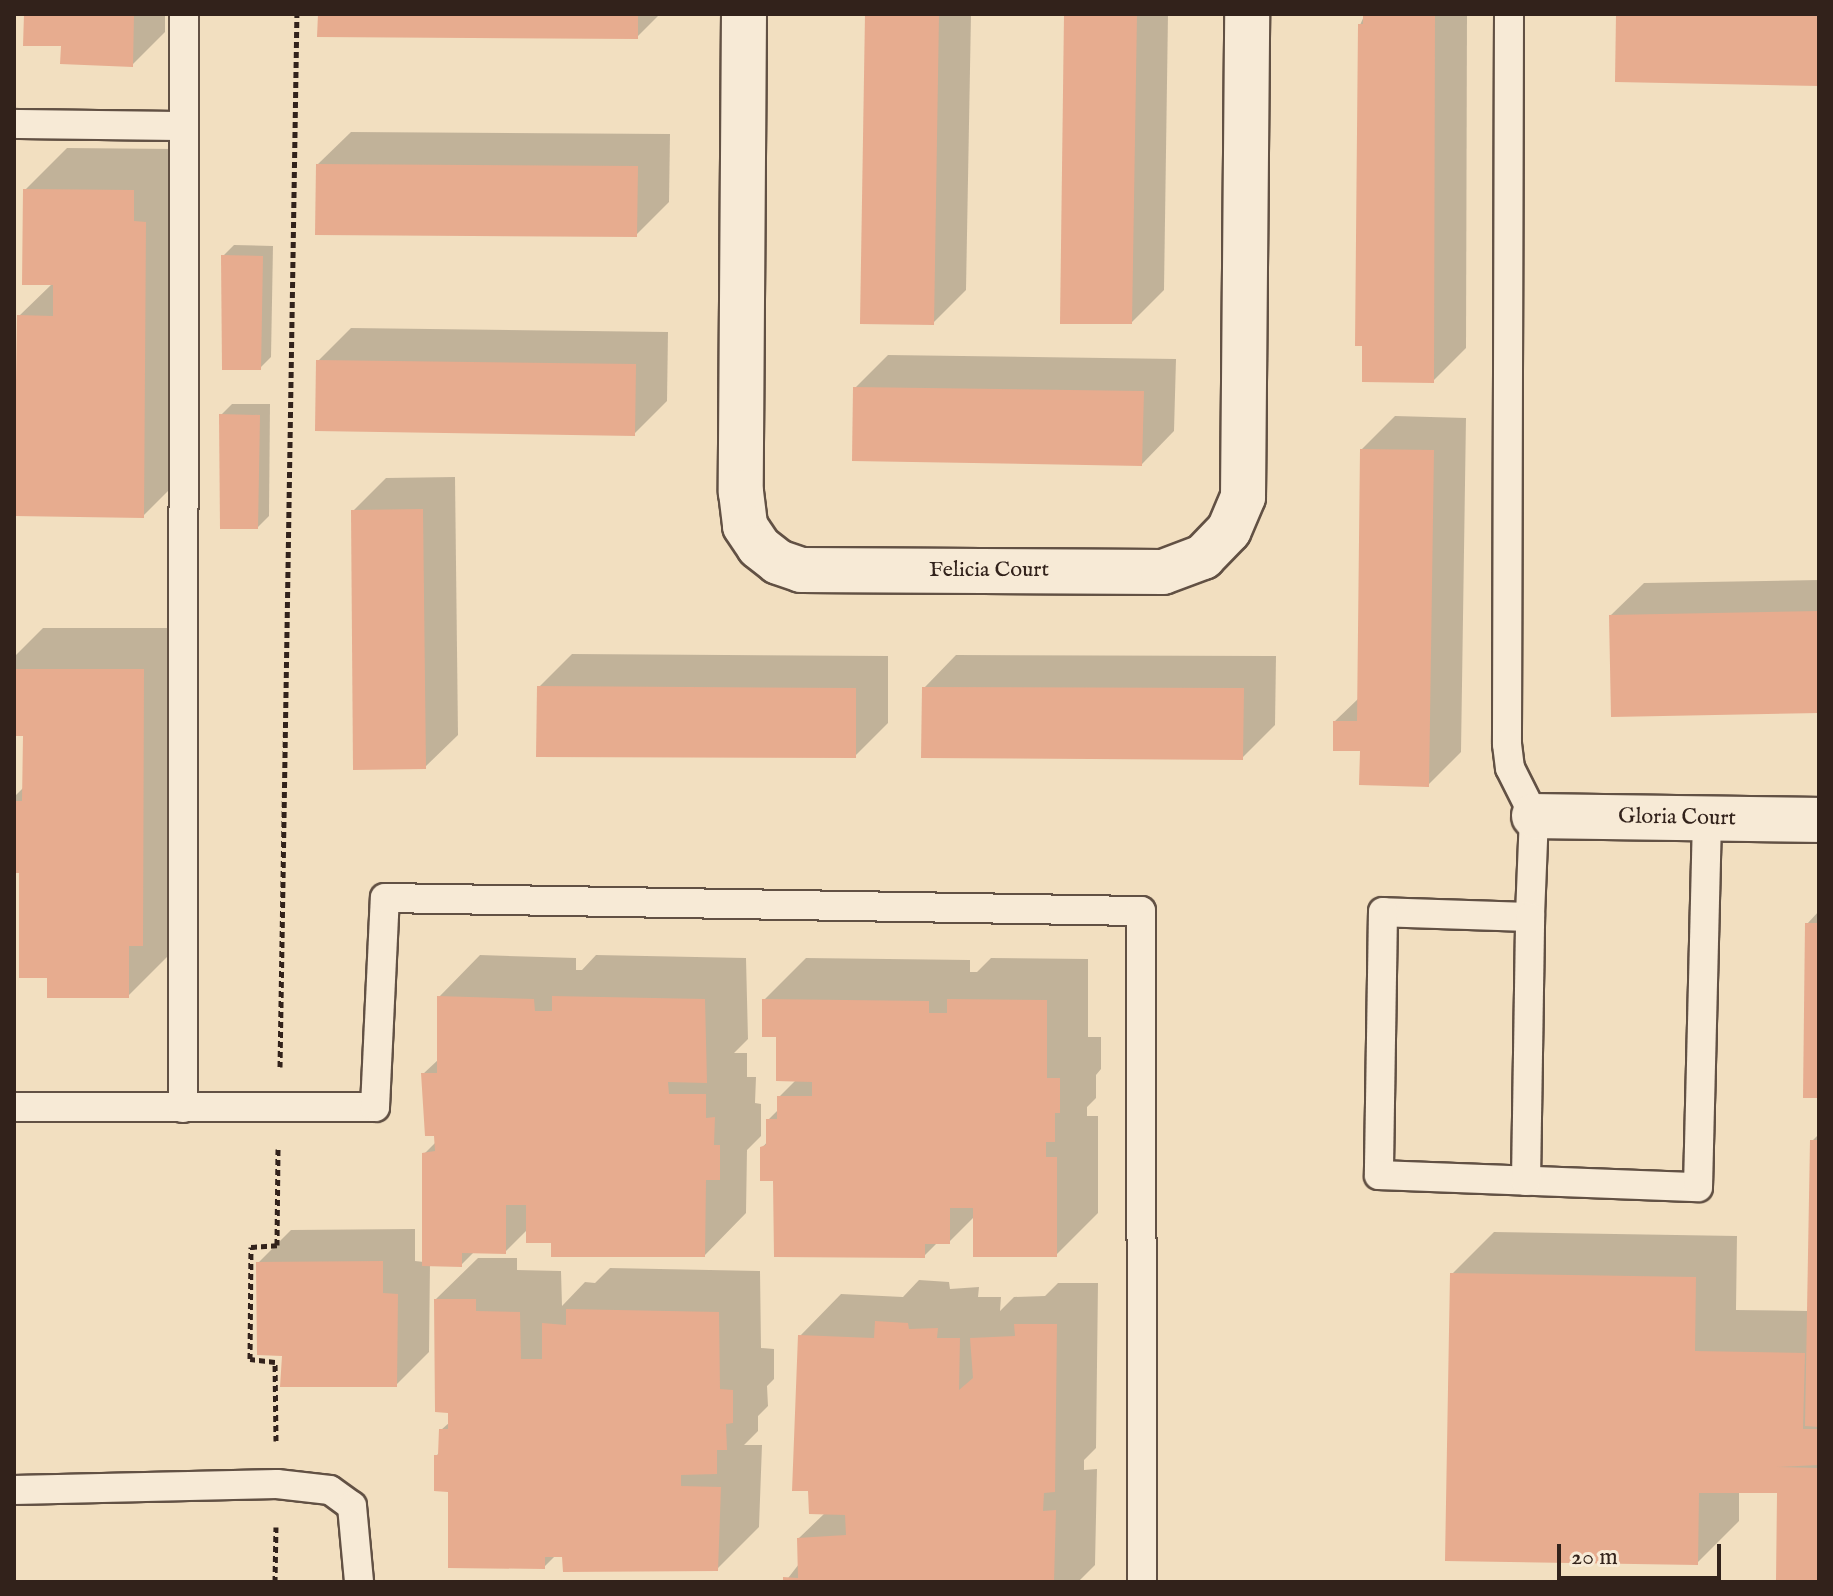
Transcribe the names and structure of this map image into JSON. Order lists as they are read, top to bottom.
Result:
{
  "streets": {
    "street": ["Felicia Court", "Gloria Court"]
  },
  "scale_bar": "20 m"
}
